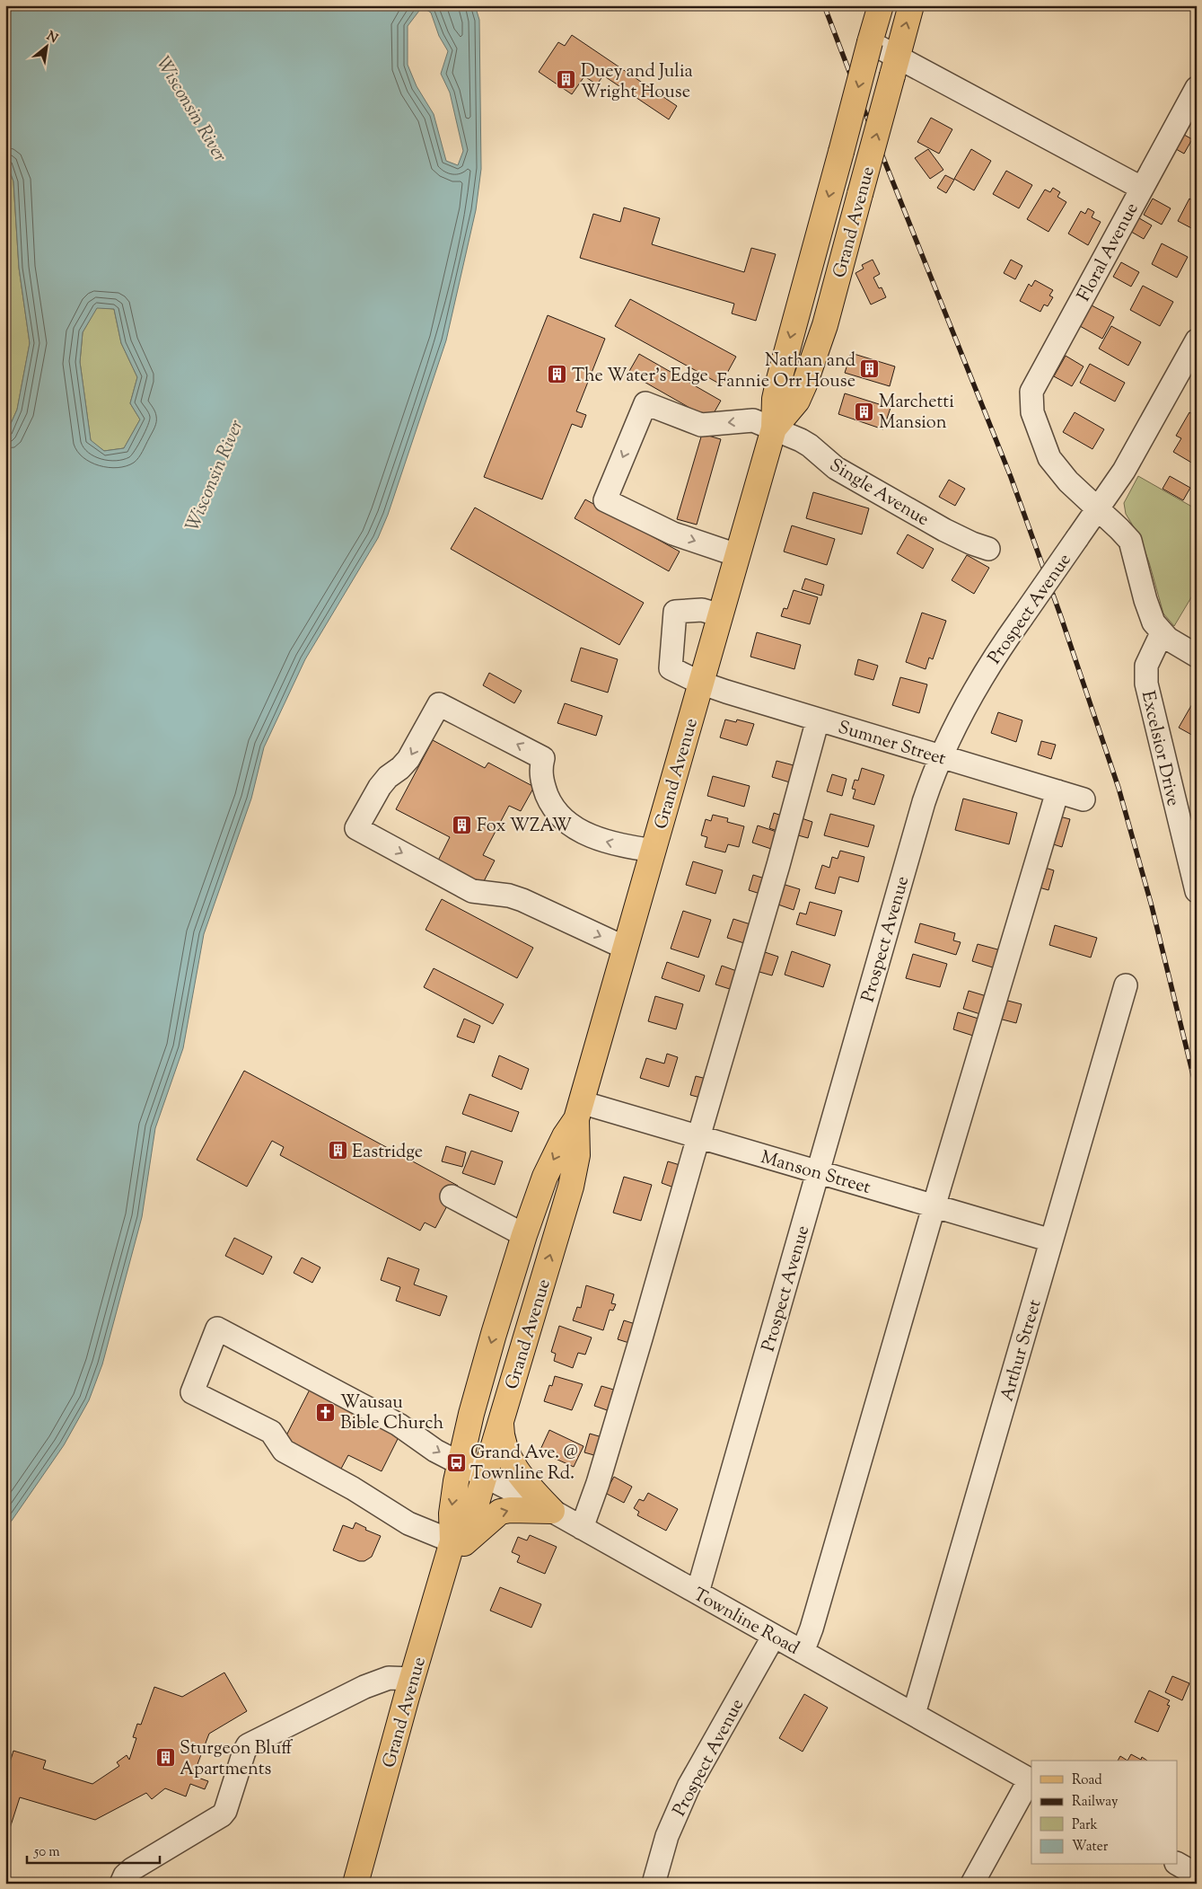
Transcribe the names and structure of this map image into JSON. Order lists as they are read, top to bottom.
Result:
{
  "streets": {
    "main road": ["Grand Avenue"],
    "street": [
      "Floral Avenue",
      "Single Avenue",
      "Prospect Avenue",
      "Sumner Street",
      "Excelsior Drive",
      "Manson Street",
      "Arthur Street",
      "Townline Road"
    ]
  },
  "crossings": [
    ["Grand Avenue", "Floral Avenue"],
    ["Grand Avenue", "Single Avenue"],
    ["Grand Avenue", "Sumner Street"],
    ["Grand Avenue", "Manson Street"],
    ["Grand Avenue", "Townline Road"],
    ["Floral Avenue", "Prospect Avenue"],
    ["Prospect Avenue", "Sumner Street"],
    ["Prospect Avenue", "Manson Street"],
    ["Prospect Avenue", "Townline Road"],
    ["Manson Street", "Arthur Street"],
    ["Arthur Street", "Townline Road"]
  ],
  "water": ["Wisconsin River"],
  "places": {
    "building": [
      "Duey and Julia Wright House",
      "Nathan and Fannie Orr House",
      "The Water's Edge",
      "Marchetti Mansion",
      "Fox WZAW",
      "Eastridge",
      "Sturgeon Bluff Apartments"
    ],
    "church": ["Wausau Bible Church"],
    "bus stop": ["Grand Ave. @ Townline Rd."]
  },
  "legend": [
    "Road",
    "Railway",
    "Park",
    "Water"
  ],
  "scale_bar": "50 m",
  "north": "top right"
}
